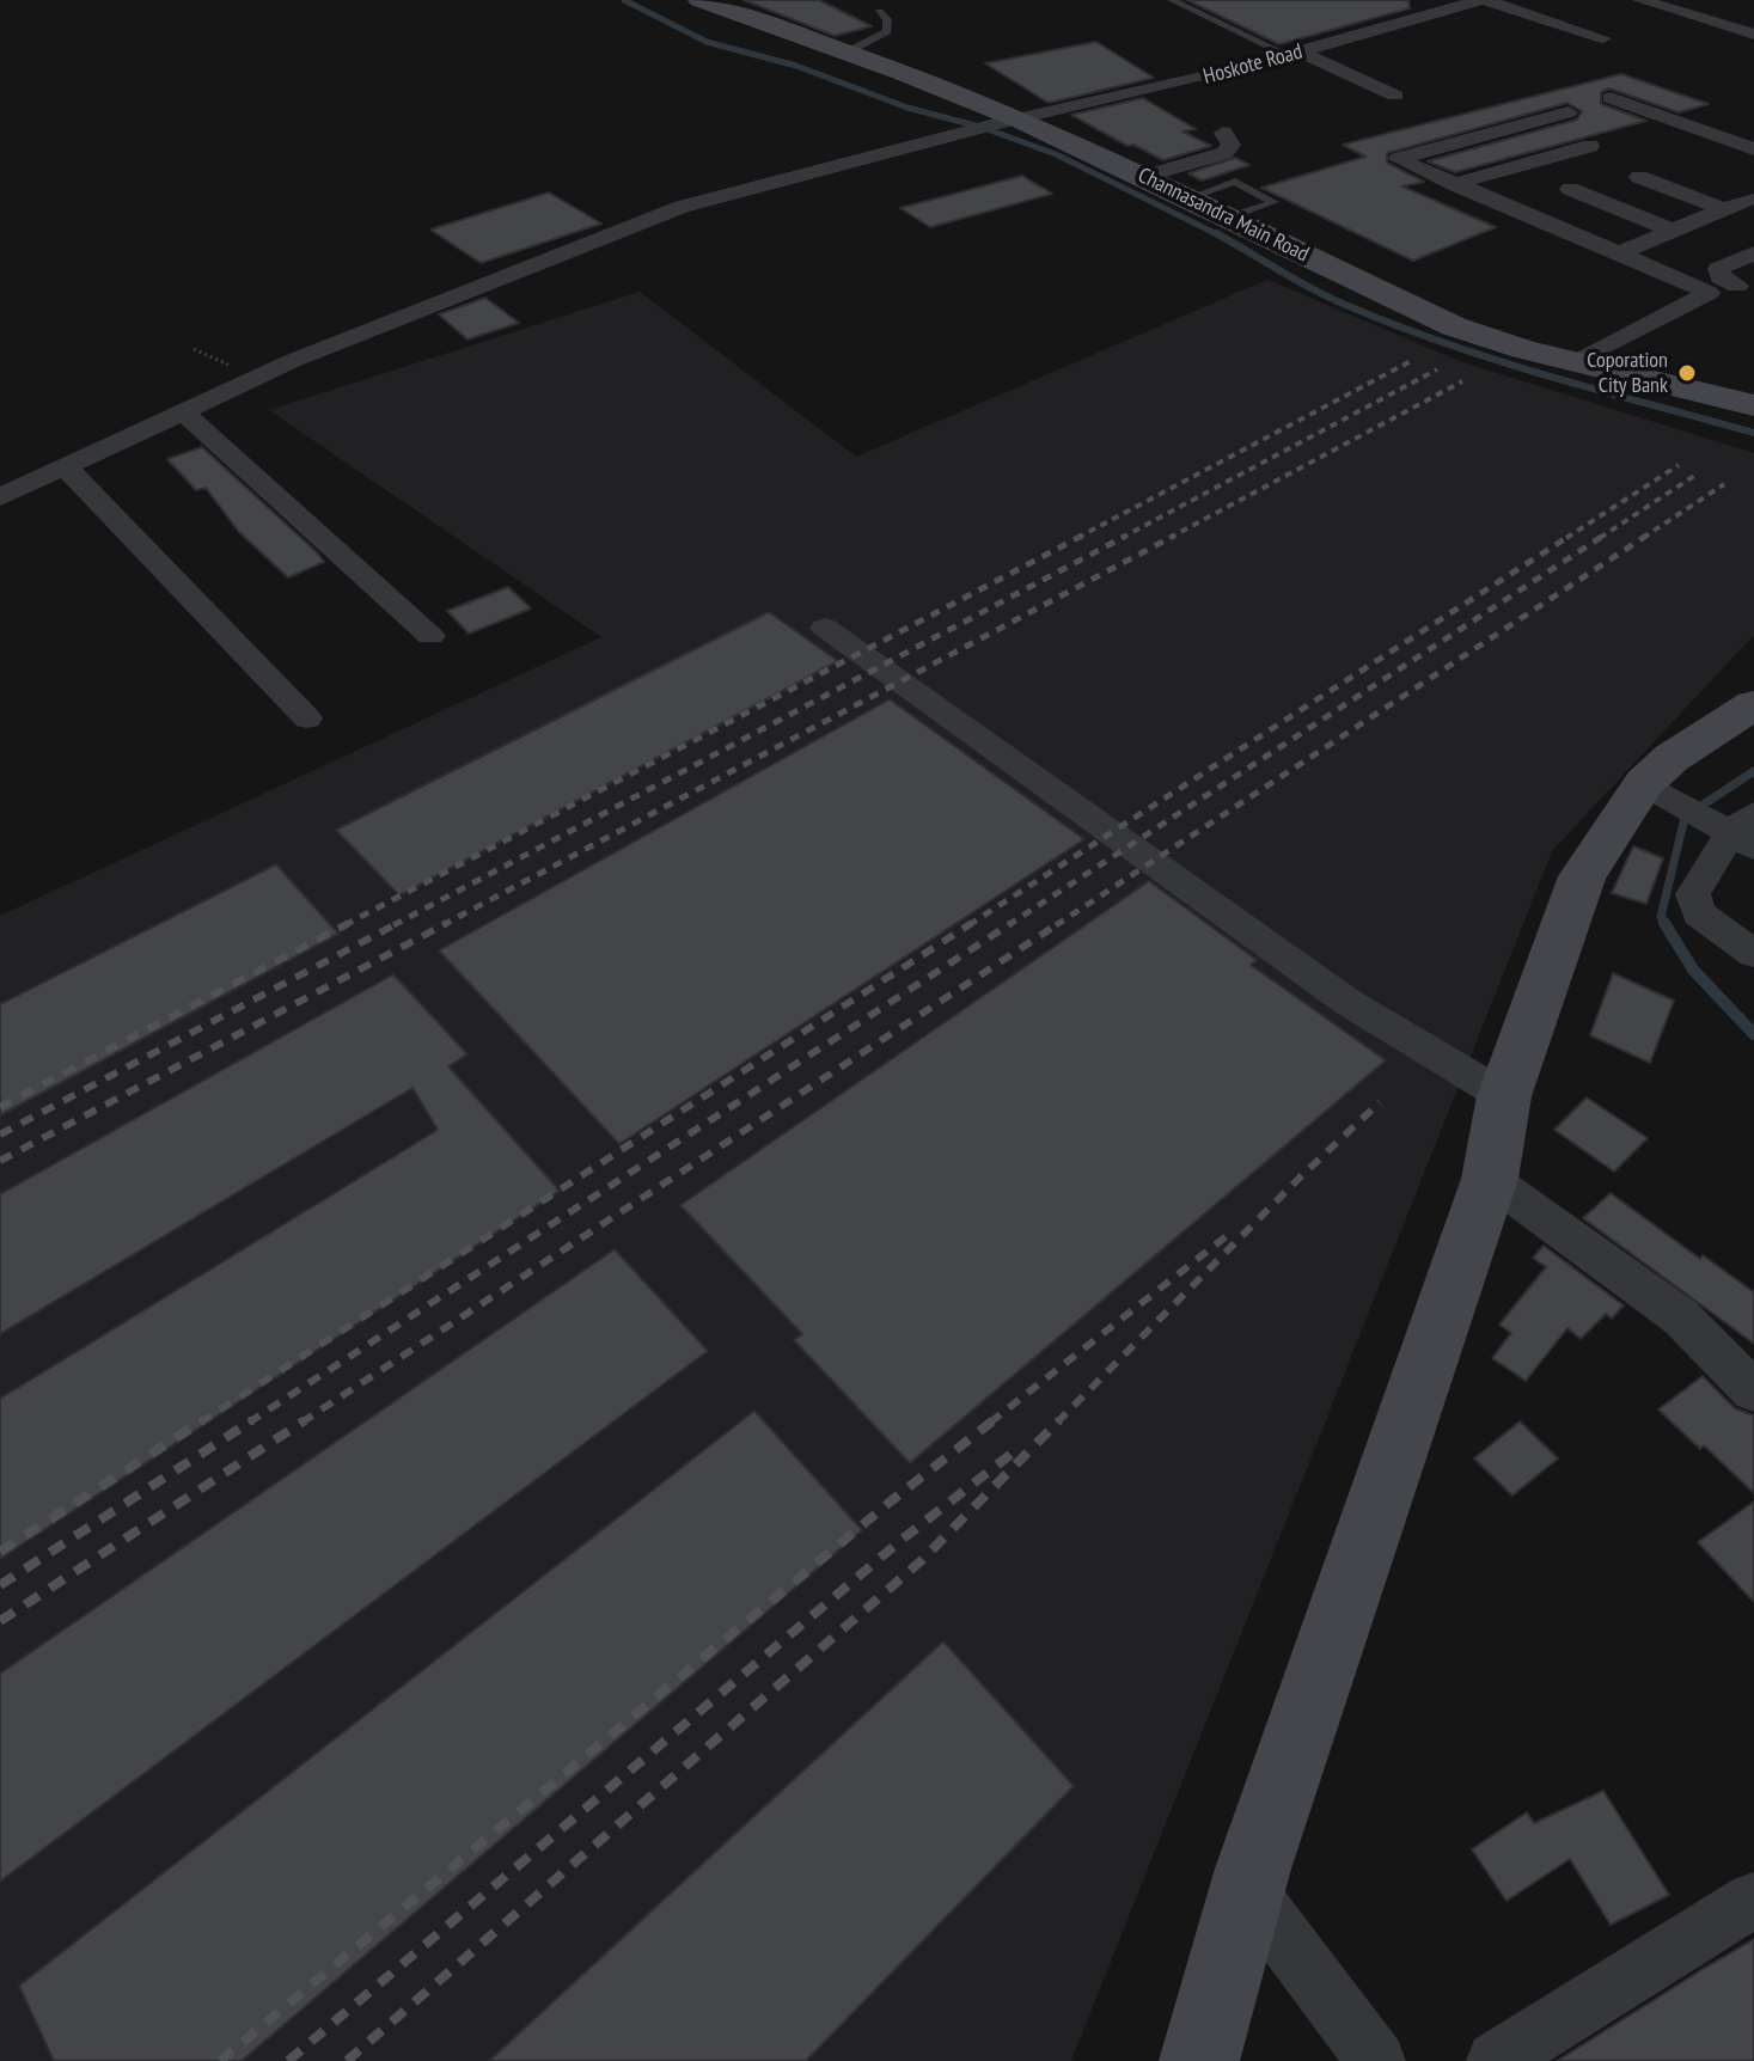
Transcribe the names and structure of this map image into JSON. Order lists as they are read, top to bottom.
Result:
{
  "streets": {
    "main road": ["Channasandra Main Road"],
    "street": ["Hoskote Road"]
  },
  "crossings": [
    ["Hoskote Road", "Channasandra Main Road"]
  ],
  "places": ["Coporation City Bank"]
}
